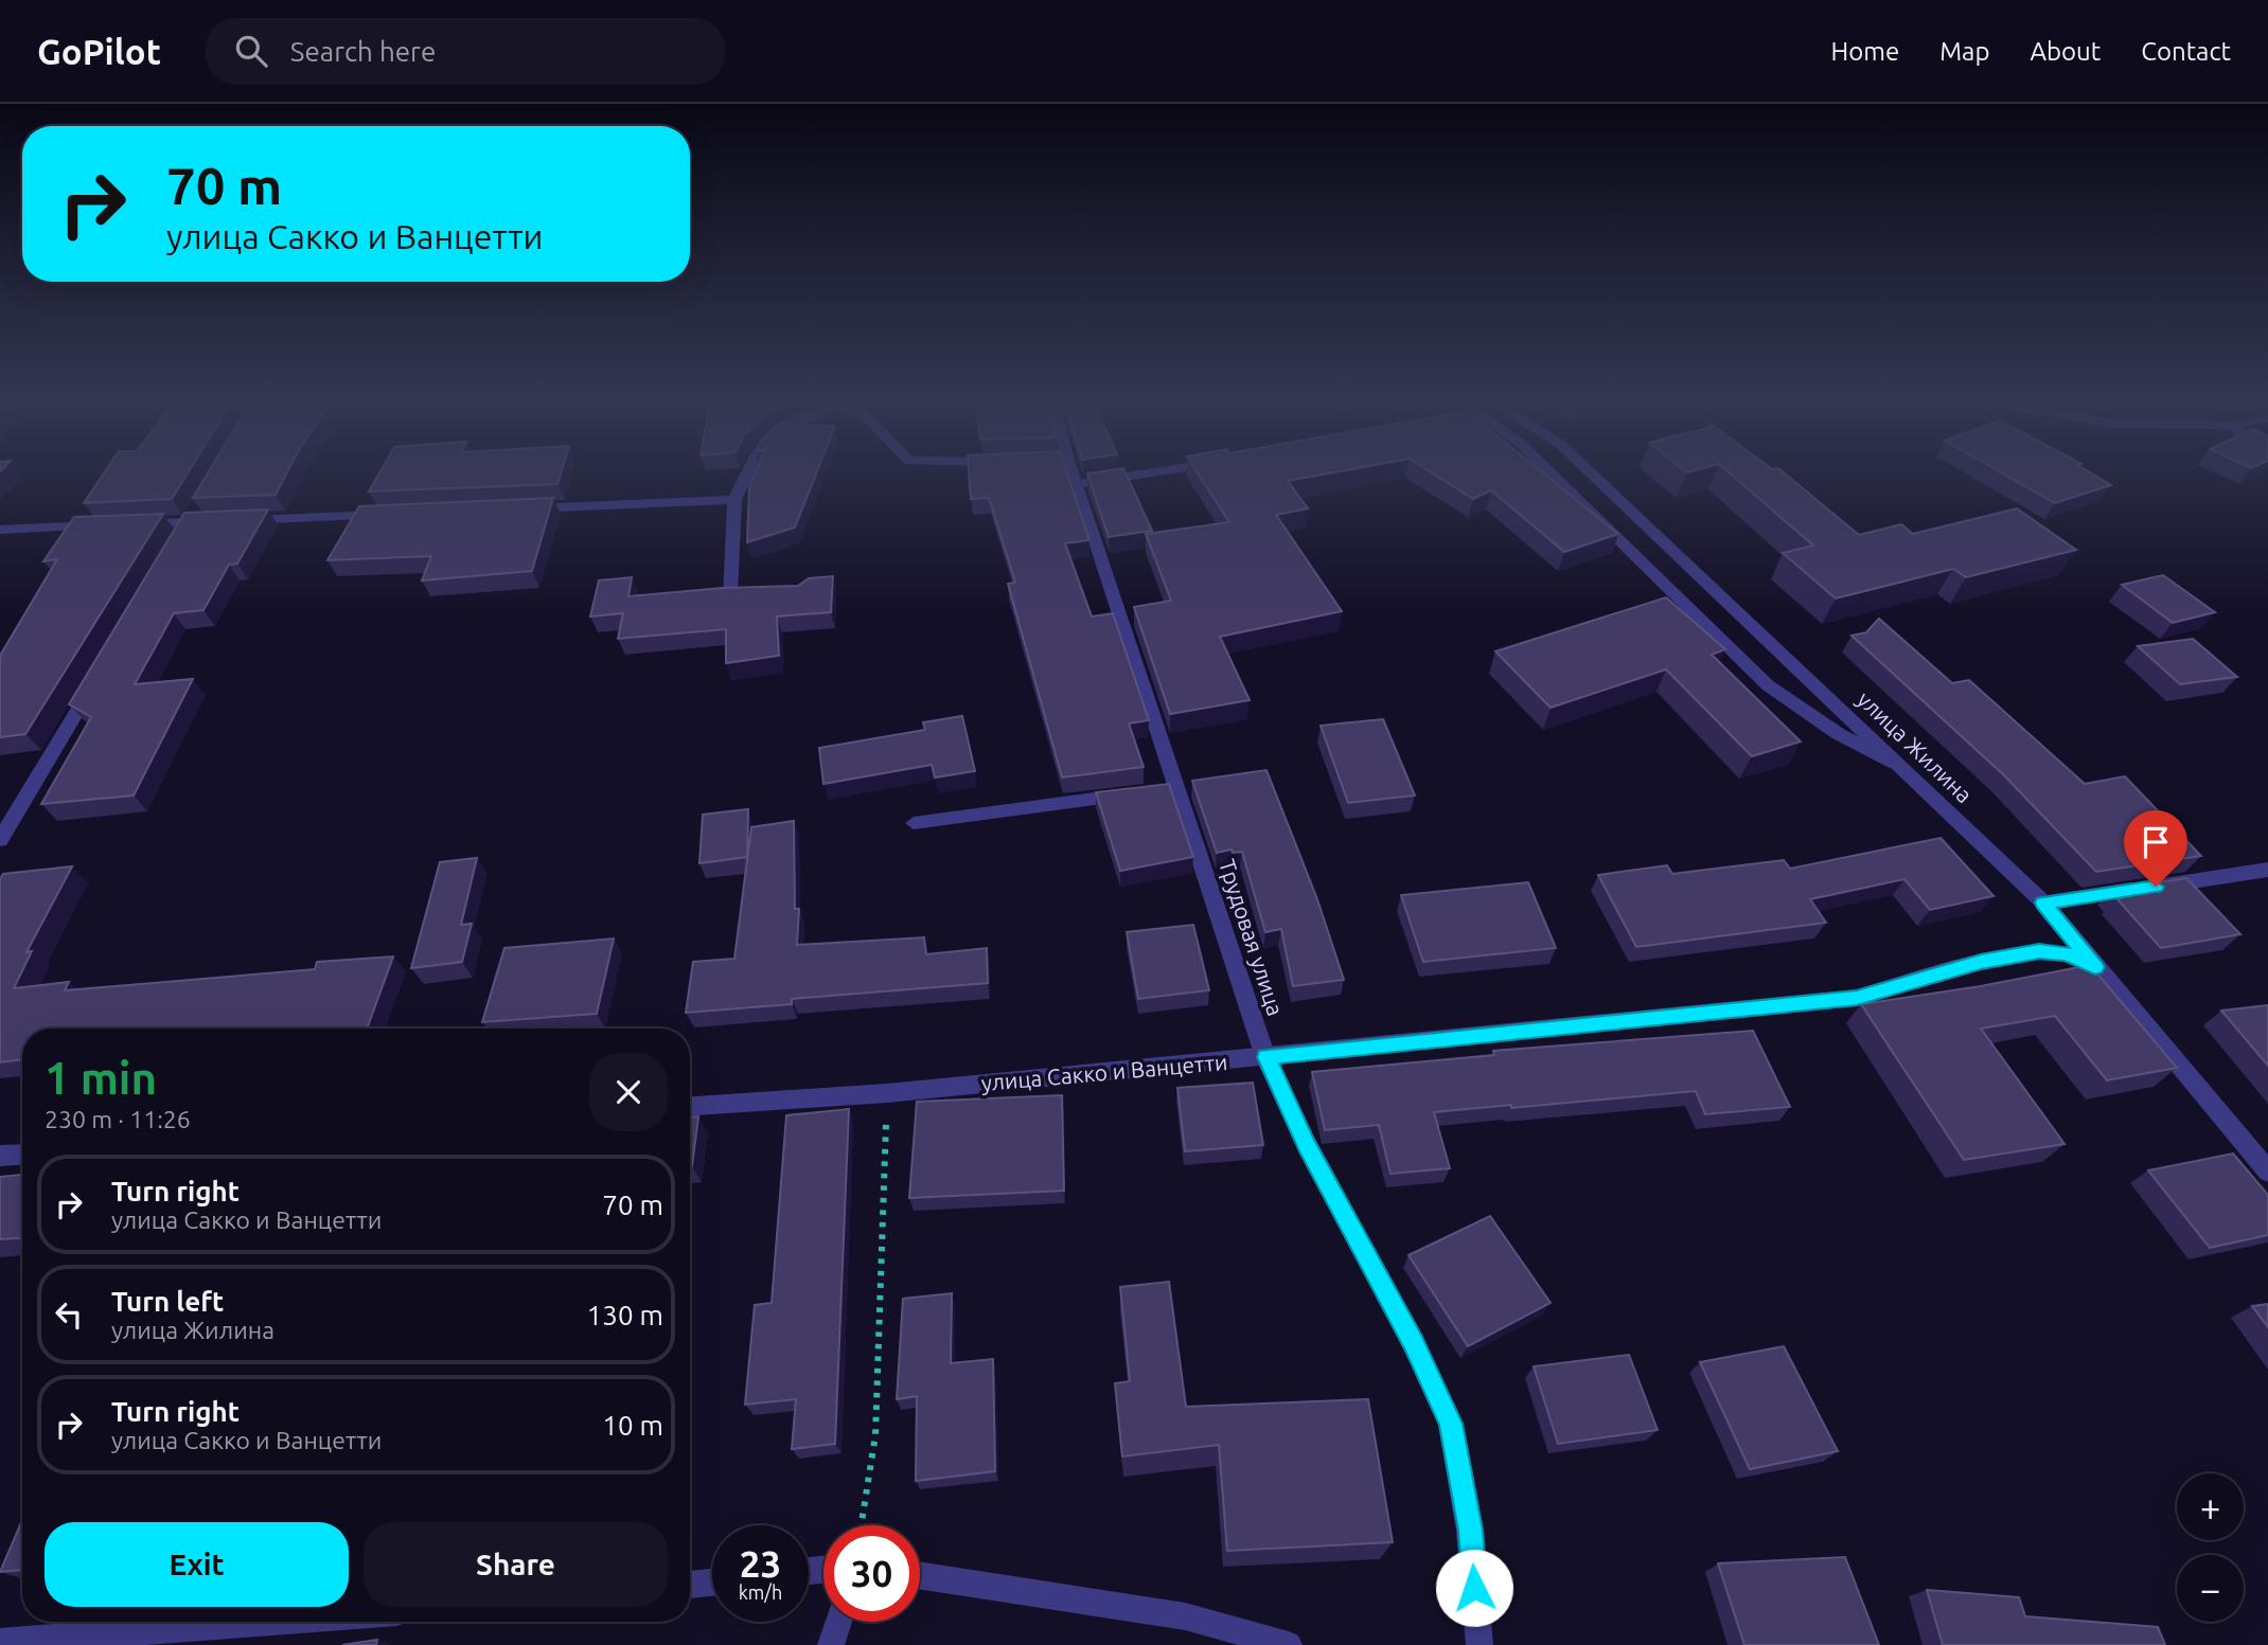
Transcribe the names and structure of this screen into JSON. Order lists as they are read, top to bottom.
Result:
{
  "streets": {
    "street": ["улица Жилина", "Трудовая улица", "улица Сакко и Ванцетти"]
  },
  "crossings": [
    ["улица Жилина", "улица Сакко и Ванцетти"],
    ["Трудовая улица", "улица Сакко и Ванцетти"]
  ],
  "page": {
    "header": "GoPilot",
    "search": "Search here",
    "nav": [
      "Home",
      "Map",
      "About",
      "Contact"
    ],
    "turn": ["70 m", "улица Сакко и Ванцетти"],
    "heading": ["1 min", "230 m · 11:26"],
    "list": [
      {
        "name": "Turn right",
        "note": "улица Сакко и Ванцетти",
        "value": "70 m"
      },
      {
        "name": "Turn left",
        "note": "улица Жилина",
        "value": "130 m"
      },
      {
        "name": "Turn right",
        "note": "улица Сакко и Ванцетти",
        "value": "10 m"
      }
    ],
    "map_buttons": ["+", "−"],
    "buttons": ["Exit", "Share"],
    "speed": "23 km/h",
    "limit": "30"
  }
}
